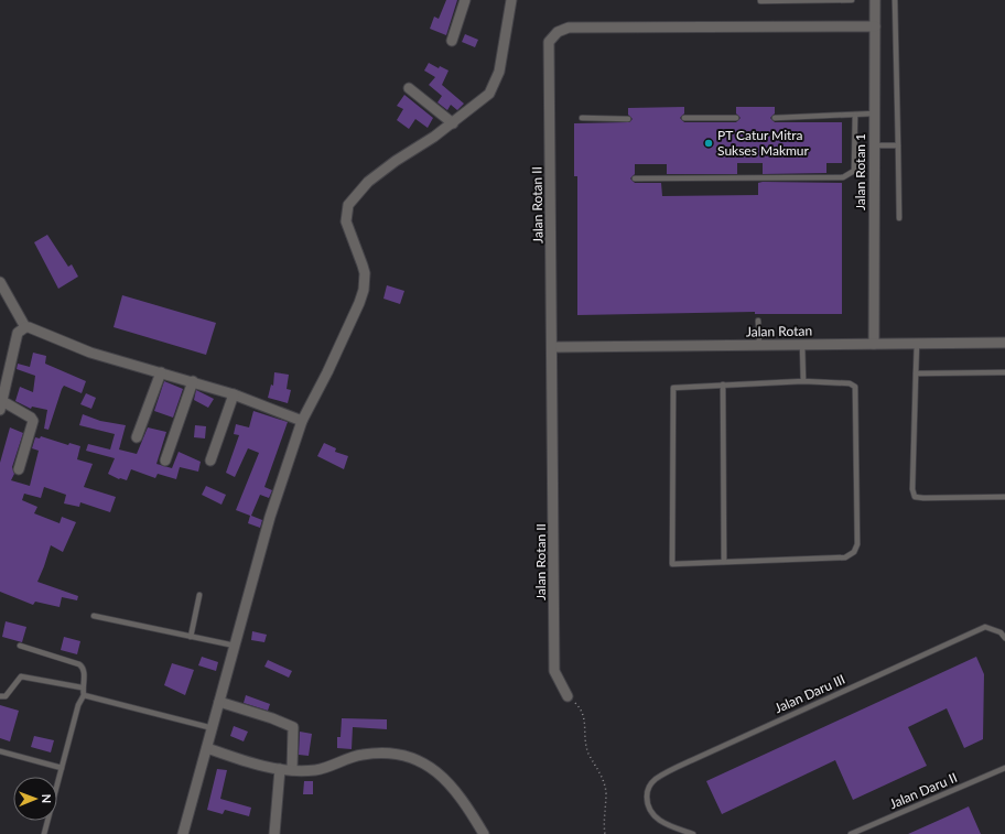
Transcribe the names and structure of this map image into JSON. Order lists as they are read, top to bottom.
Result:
{
  "streets": {
    "street": ["Jalan Rotan 1", "Jalan Rotan II", "Jalan Rotan"],
    "lane": ["Jalan Daru III", "Jalan Daru II"]
  },
  "crossings": [
    ["Jalan Rotan 1", "Jalan Rotan II"],
    ["Jalan Rotan 1", "Jalan Rotan"],
    ["Jalan Rotan II", "Jalan Rotan"]
  ],
  "places": ["PT Catur Mitra Sukses Makmur"],
  "north": "right"
}
